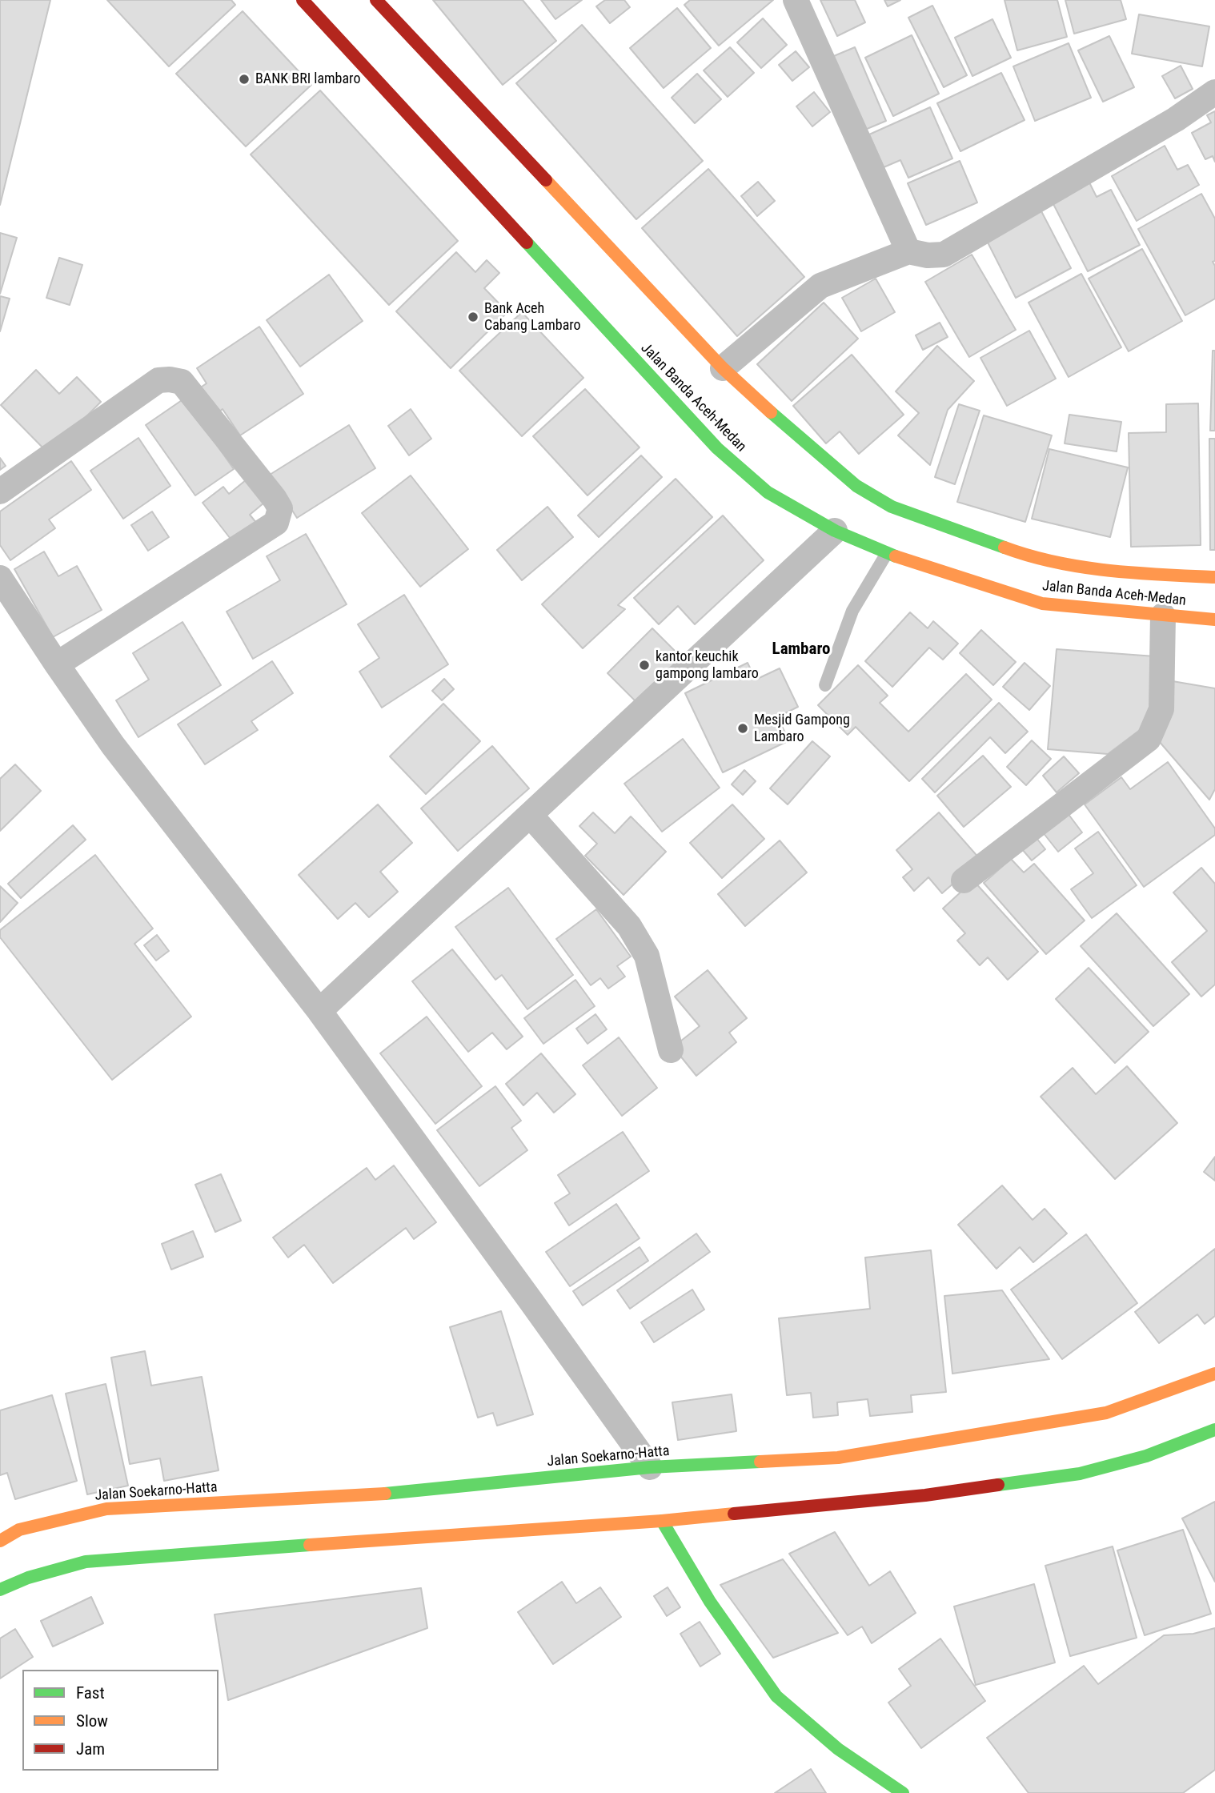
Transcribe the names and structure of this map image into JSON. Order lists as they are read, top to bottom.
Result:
{
  "streets": {
    "main road": ["Jalan Banda Aceh-Medan", "Jalan Soekarno-Hatta"]
  },
  "districts": ["Lambaro"],
  "places": [
    "BANK BRI lambaro",
    "Bank Aceh Cabang Lambaro",
    "kantor keuchik gampong lambaro",
    "Mesjid Gampong Lambaro"
  ],
  "legend": ["Fast", "Slow", "Jam"]
}
